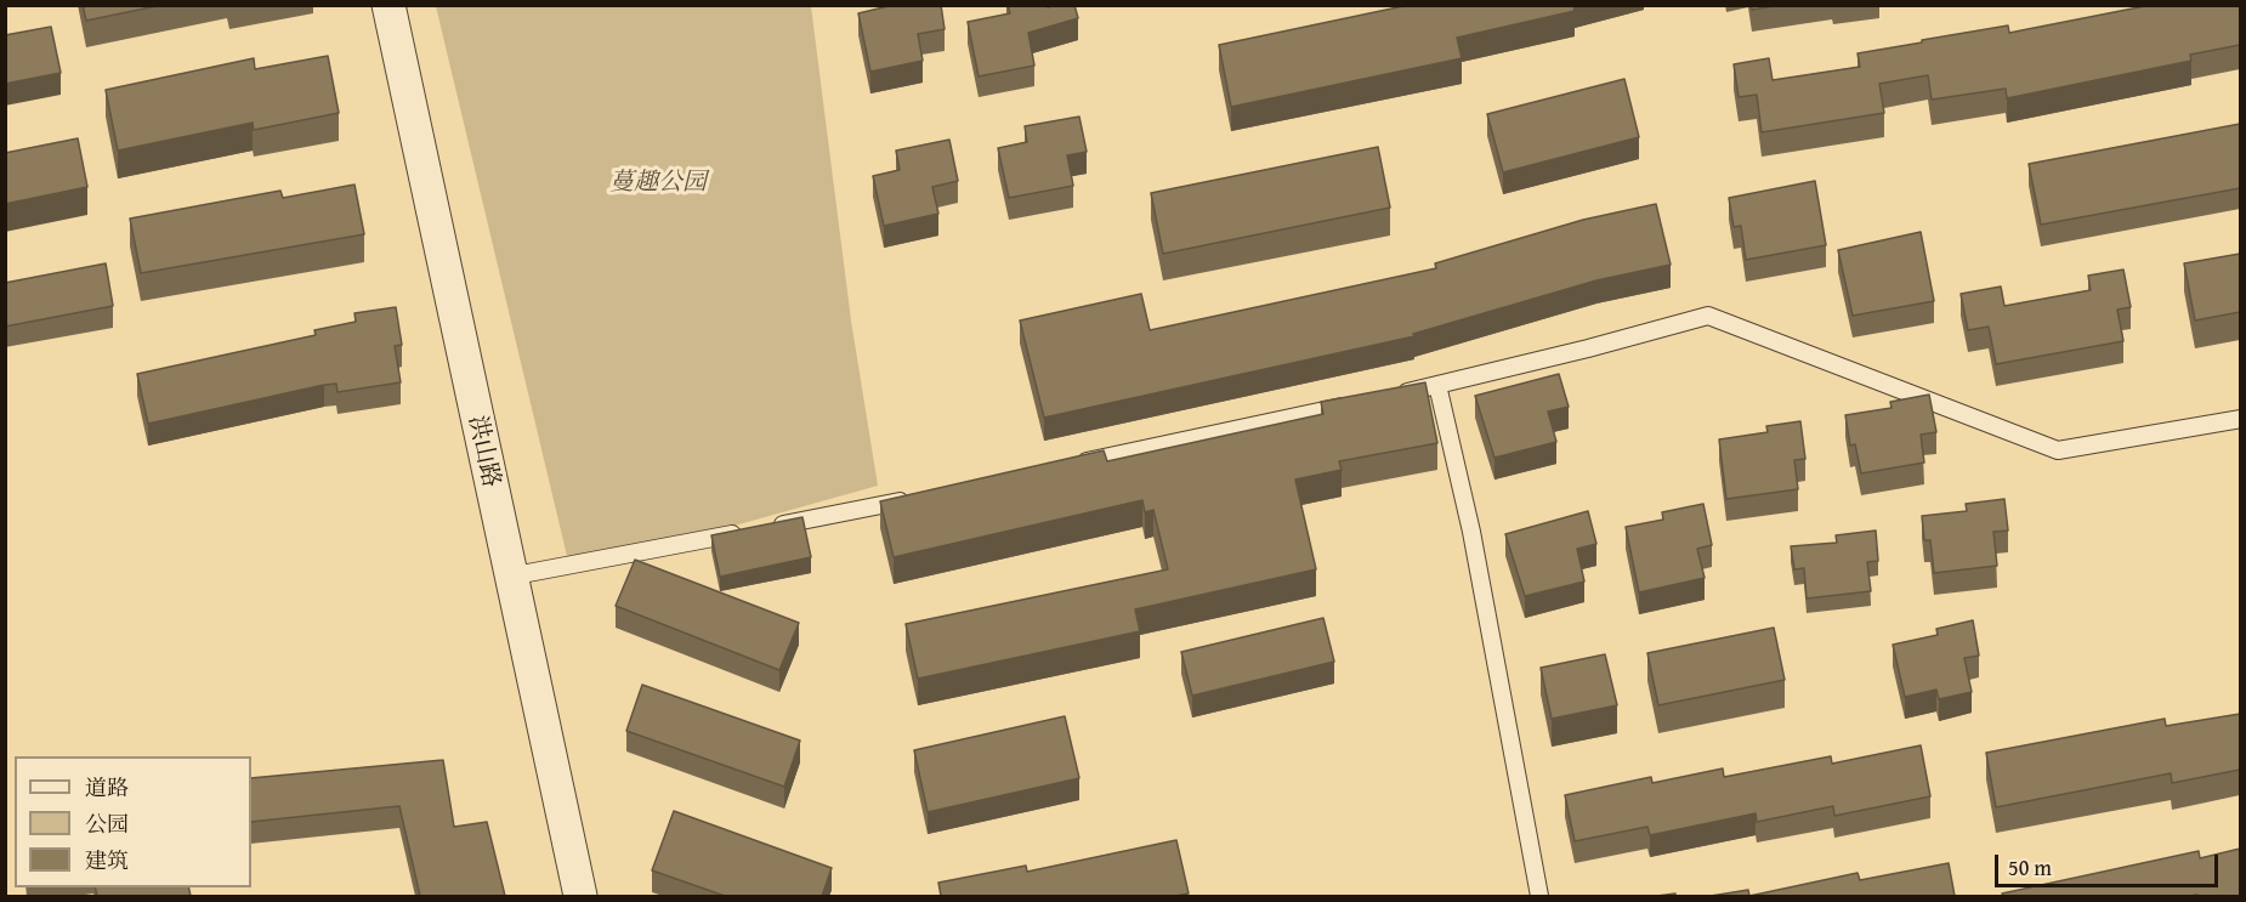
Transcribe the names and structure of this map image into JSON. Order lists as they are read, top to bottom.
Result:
{
  "streets": {
    "street": ["洪山路"]
  },
  "parks": ["蔓趣公园"],
  "legend": ["道路", "公园", "建筑"],
  "scale_bar": "50 m"
}
